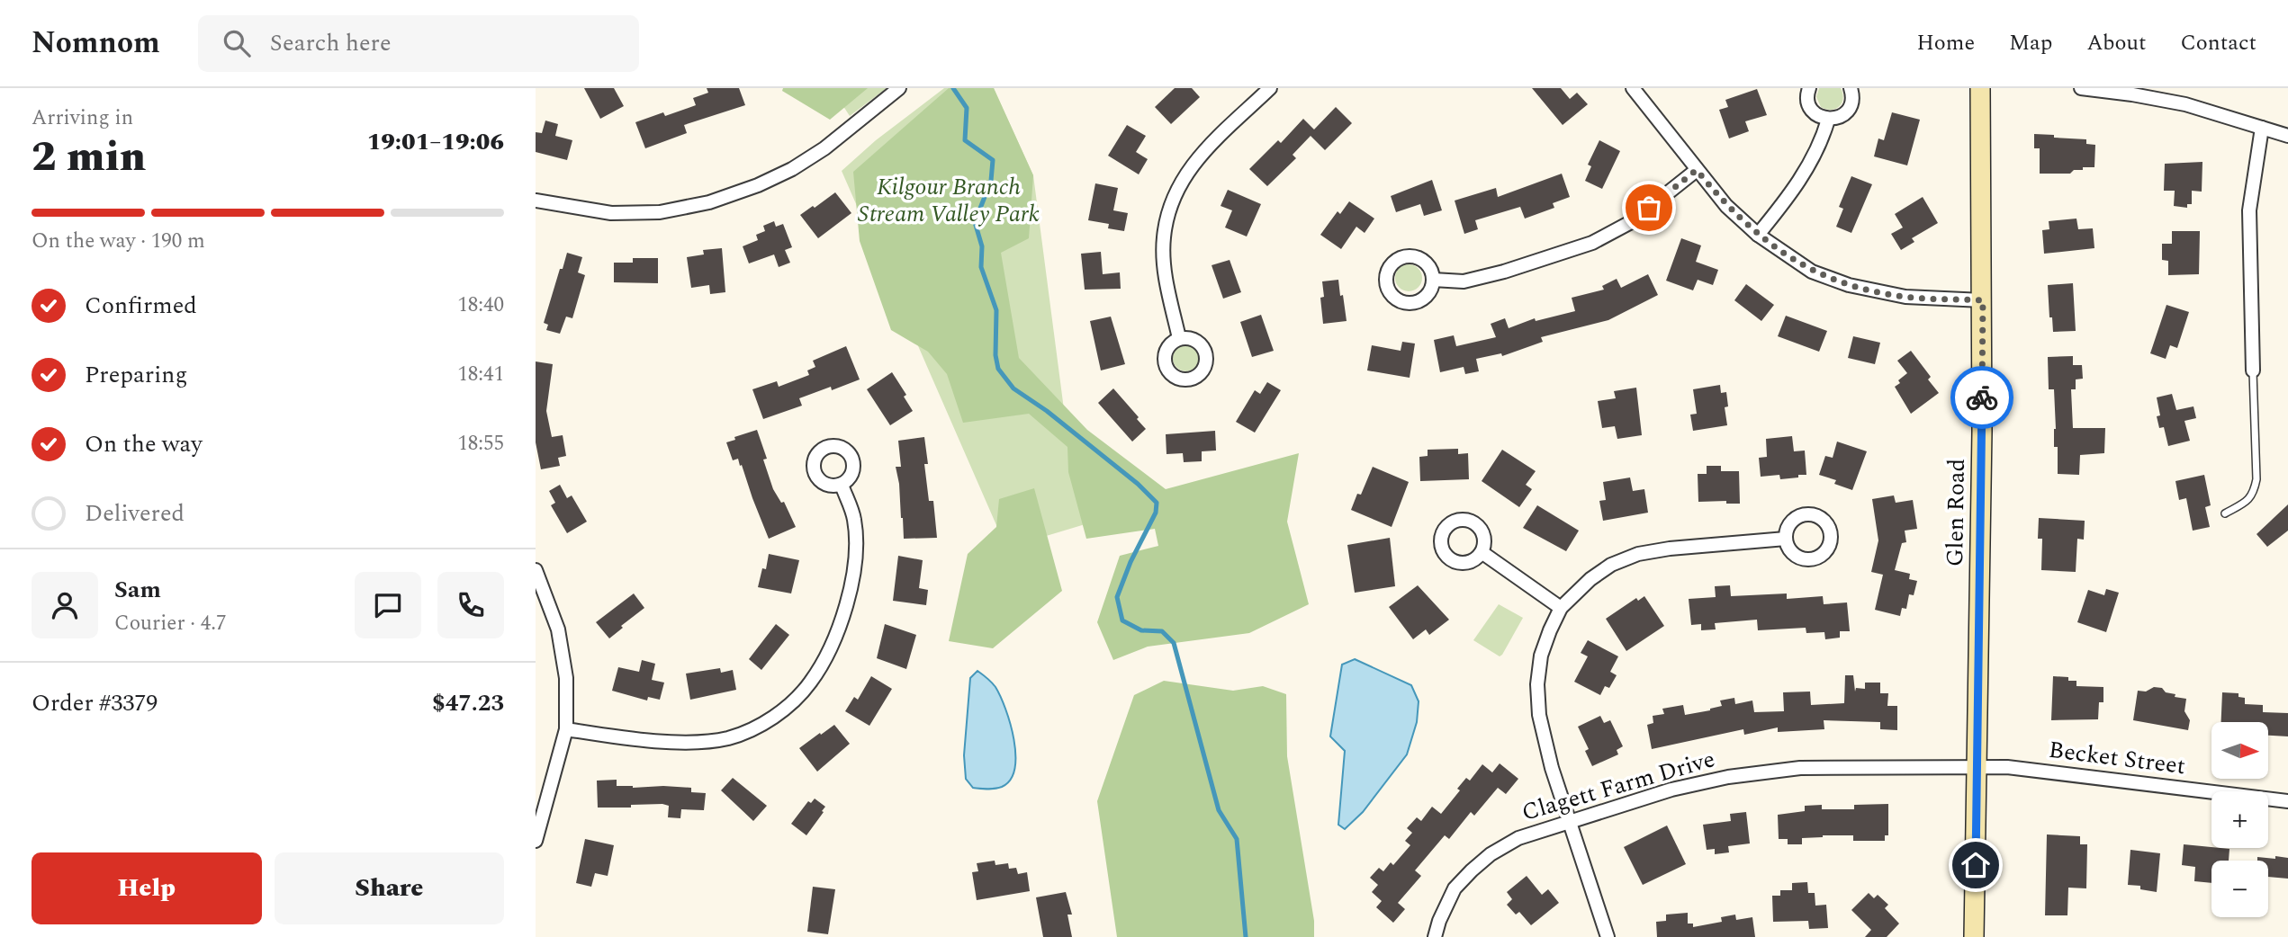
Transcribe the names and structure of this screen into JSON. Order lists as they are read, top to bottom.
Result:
{
  "streets": {
    "main road": ["Glen Road"],
    "street": ["Becket Street", "Clagett Farm Drive"]
  },
  "crossings": [
    ["Glen Road", "Becket Street"],
    ["Glen Road", "Clagett Farm Drive"],
    ["Becket Street", "Clagett Farm Drive"]
  ],
  "parks": ["Kilgour Branch Stream Valley Park"],
  "north": "right",
  "page": {
    "header": "Nomnom",
    "search": "Search here",
    "nav": [
      "Home",
      "Map",
      "About",
      "Contact"
    ],
    "heading": ["2 min", "Arriving in", "19:01–19:06"],
    "panel": [
      "Sam",
      "Courier · 4.7",
      "Order #3379",
      "$47.23"
    ],
    "bar": "On the way · 190 m",
    "list": [
      ["Confirmed", "18:40"],
      ["Preparing", "18:41"],
      ["On the way", "18:55"],
      "Delivered"
    ],
    "map_buttons": ["+", "−"],
    "buttons": ["Help", "Share"]
  }
}
